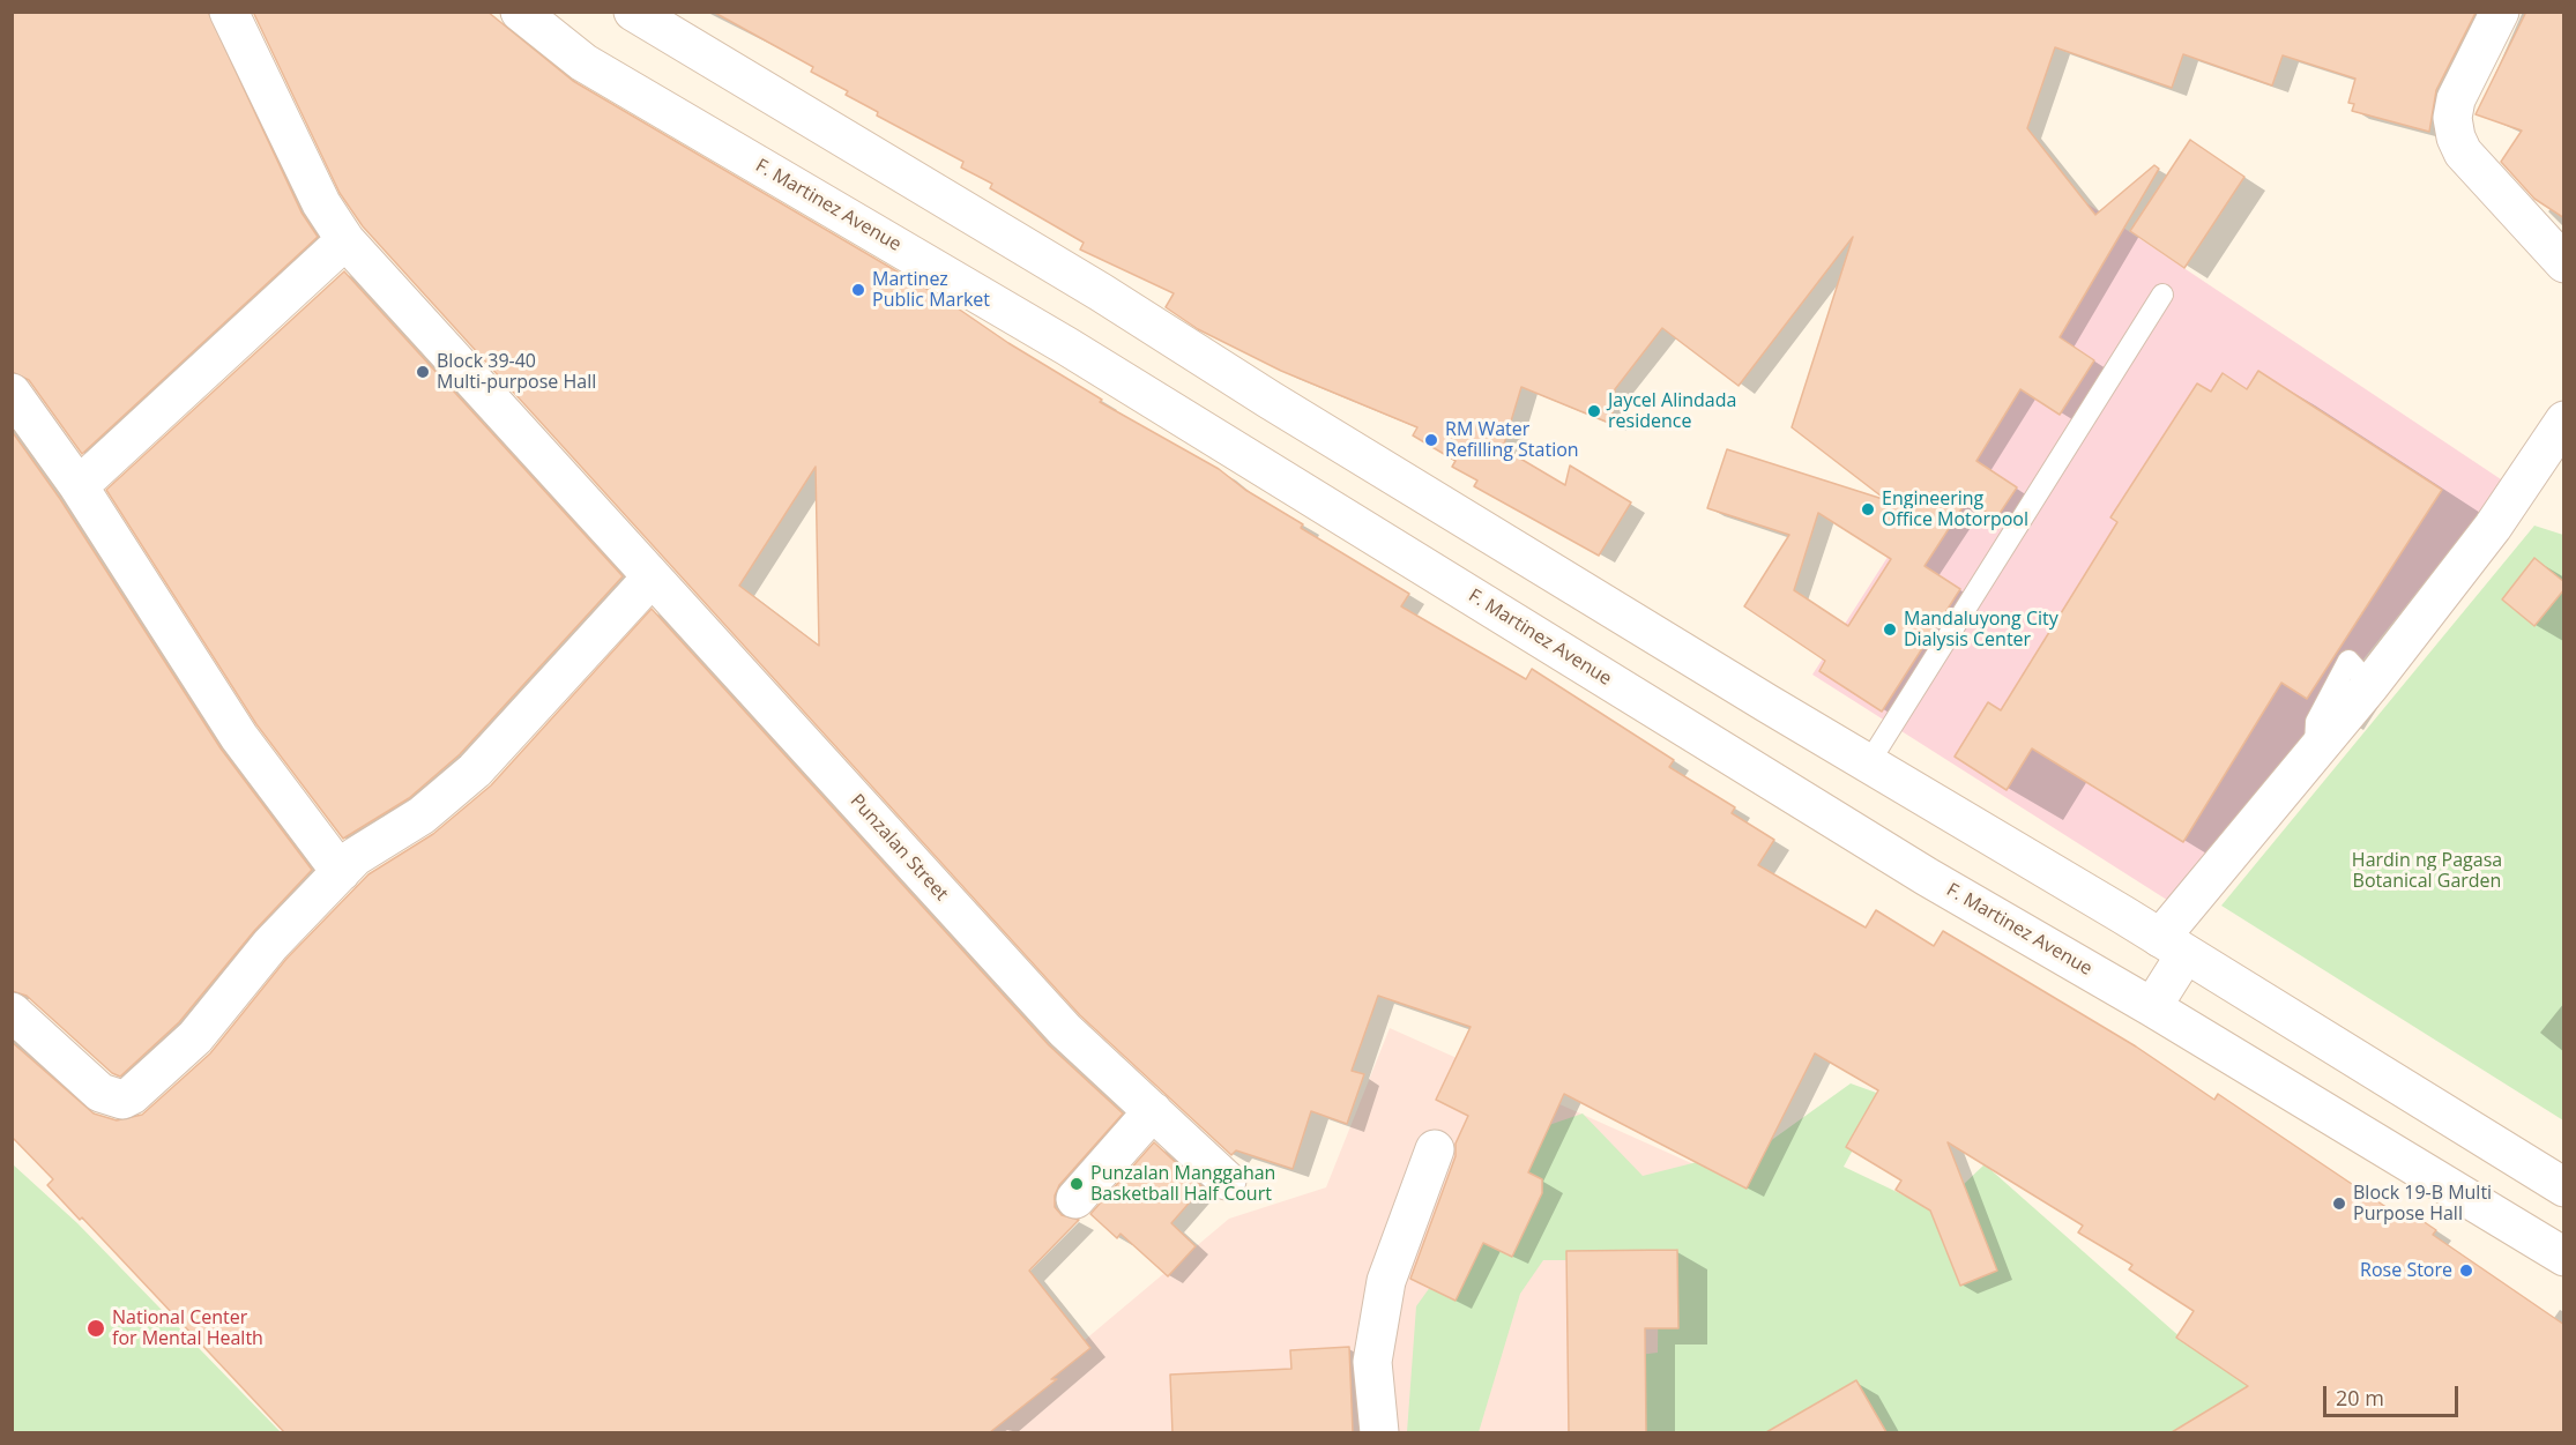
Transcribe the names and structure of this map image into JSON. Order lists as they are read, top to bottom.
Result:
{
  "streets": {
    "street": ["F. Martinez Avenue", "Punzalan Street"]
  },
  "parks": ["Hardin ng Pagasa Botanical Garden"],
  "places": [
    "Martinez Public Market",
    "Block 39-40 Multi-purpose Hall",
    "Jaycel Alindada residence",
    "RM Water Refilling Station",
    "Engineering Office Motorpool",
    "Mandaluyong City Dialysis Center",
    "Punzalan Manggahan Basketball Half Court",
    "Block 19-B Multi Purpose Hall",
    "Rose Store",
    "National Center for Mental Health"
  ],
  "scale_bar": "20 m"
}
